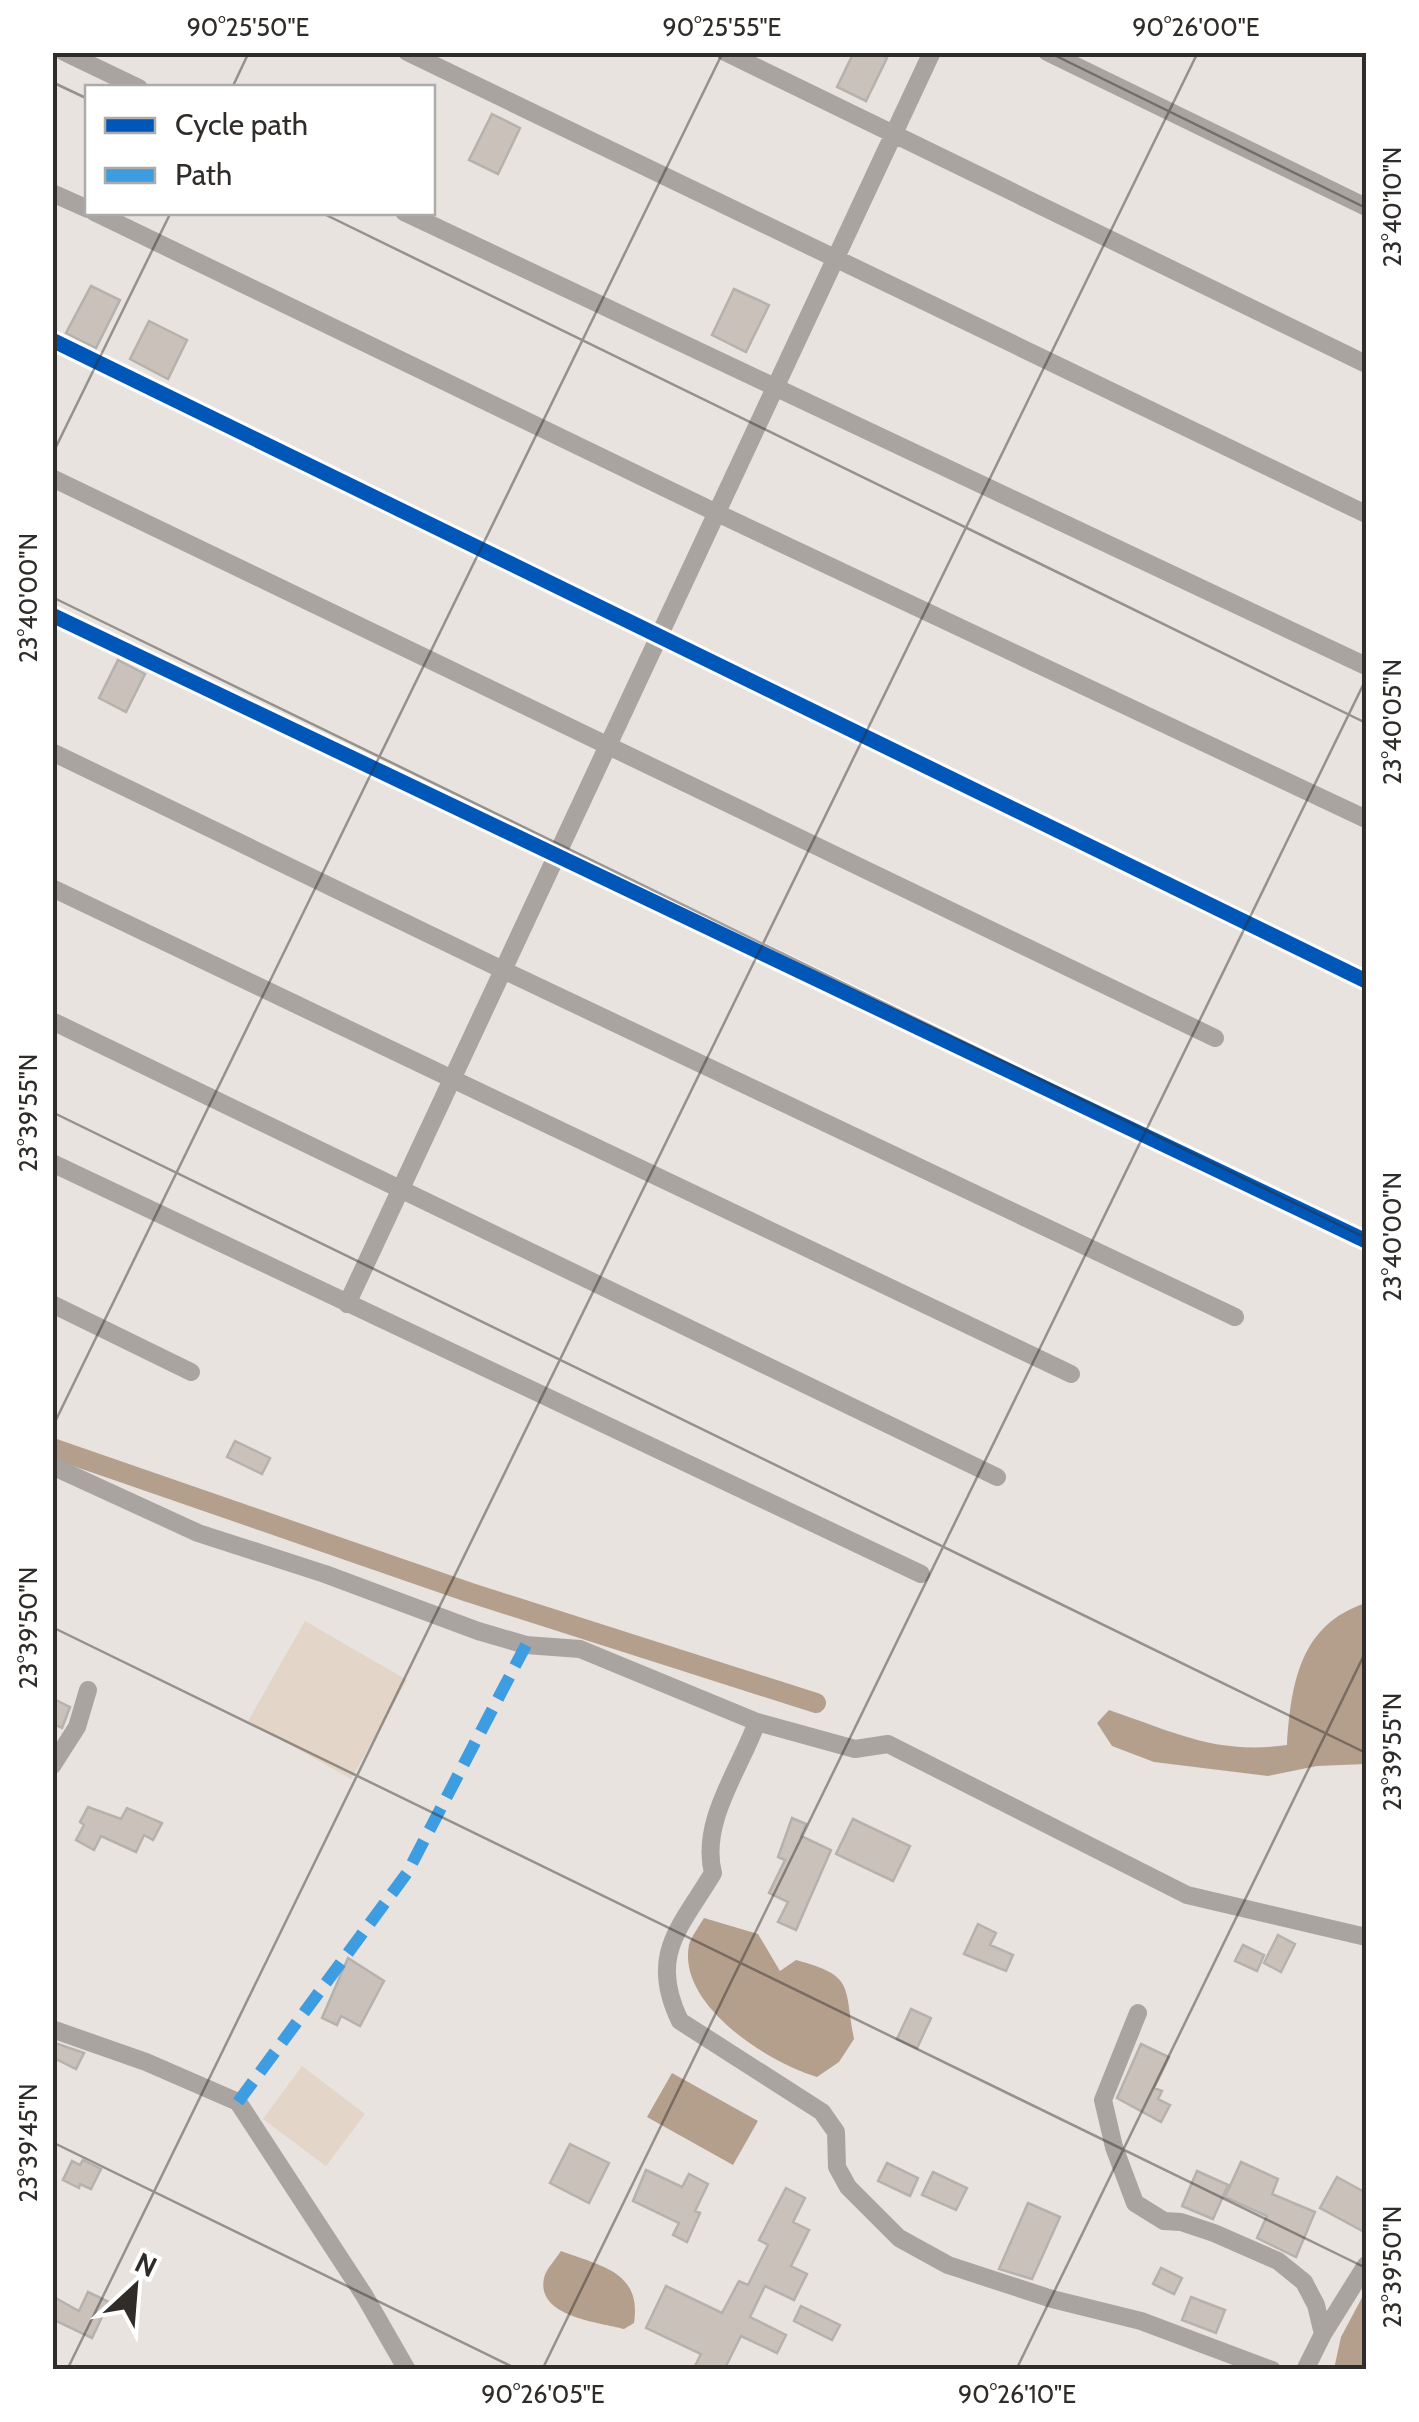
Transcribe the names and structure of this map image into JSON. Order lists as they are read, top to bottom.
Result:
{
  "legend": ["Cycle path", "Path"],
  "north": "top right",
  "coordinates": [
    "90°25'50\"E",
    "90°25'55\"E",
    "90°26'00\"E",
    "23°40'10\"N",
    "23°40'00\"N",
    "23°40'05\"N",
    "23°39'55\"N",
    "23°39'50\"N",
    "23°39'45\"N",
    "90°26'05\"E",
    "90°26'10\"E"
  ]
}
